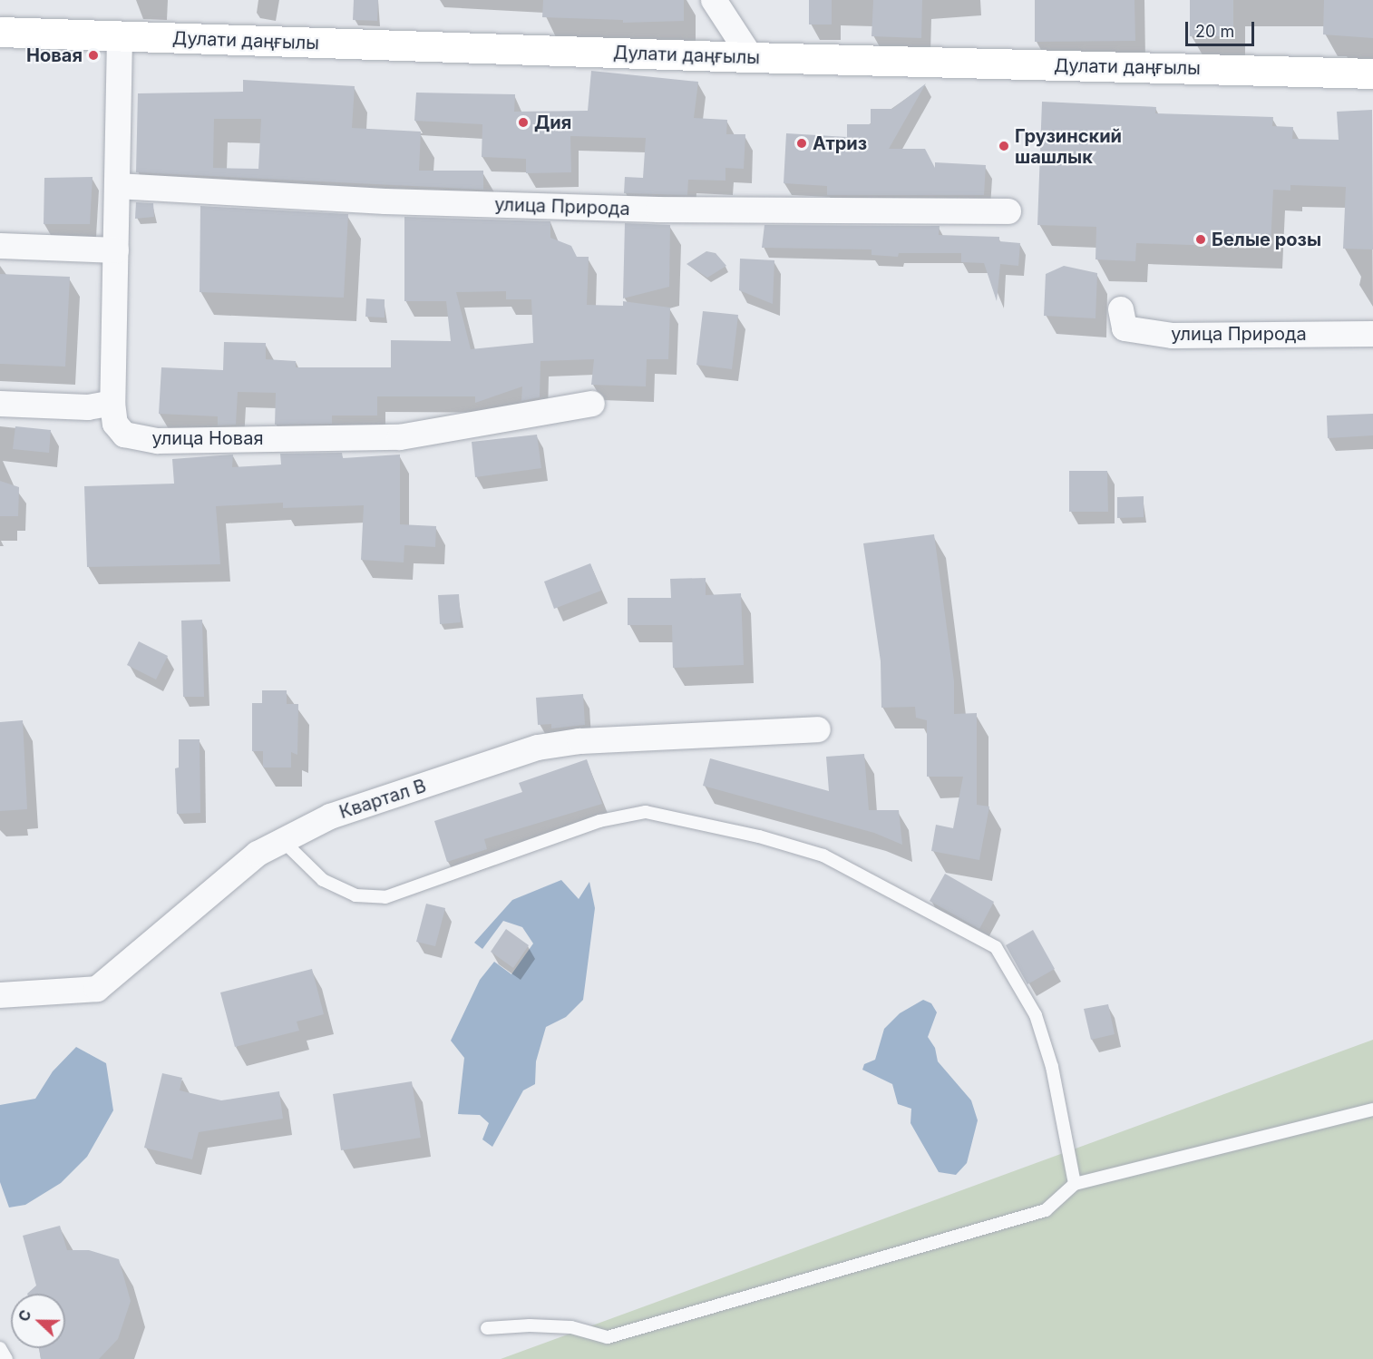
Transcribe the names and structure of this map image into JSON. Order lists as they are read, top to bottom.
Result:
{
  "streets": {
    "main road": ["Дулати даңғылы"],
    "street": ["улица Природа", "улица Новая", "Квартал В"]
  },
  "crossings": [
    ["Дулати даңғылы", "улица Новая"],
    ["улица Природа", "улица Новая"]
  ],
  "places": [
    "Новая",
    "Дия",
    "Атриз",
    "Грузинский шашлык",
    "Белые розы"
  ],
  "scale_bar": "20 m",
  "north": "left"
}
